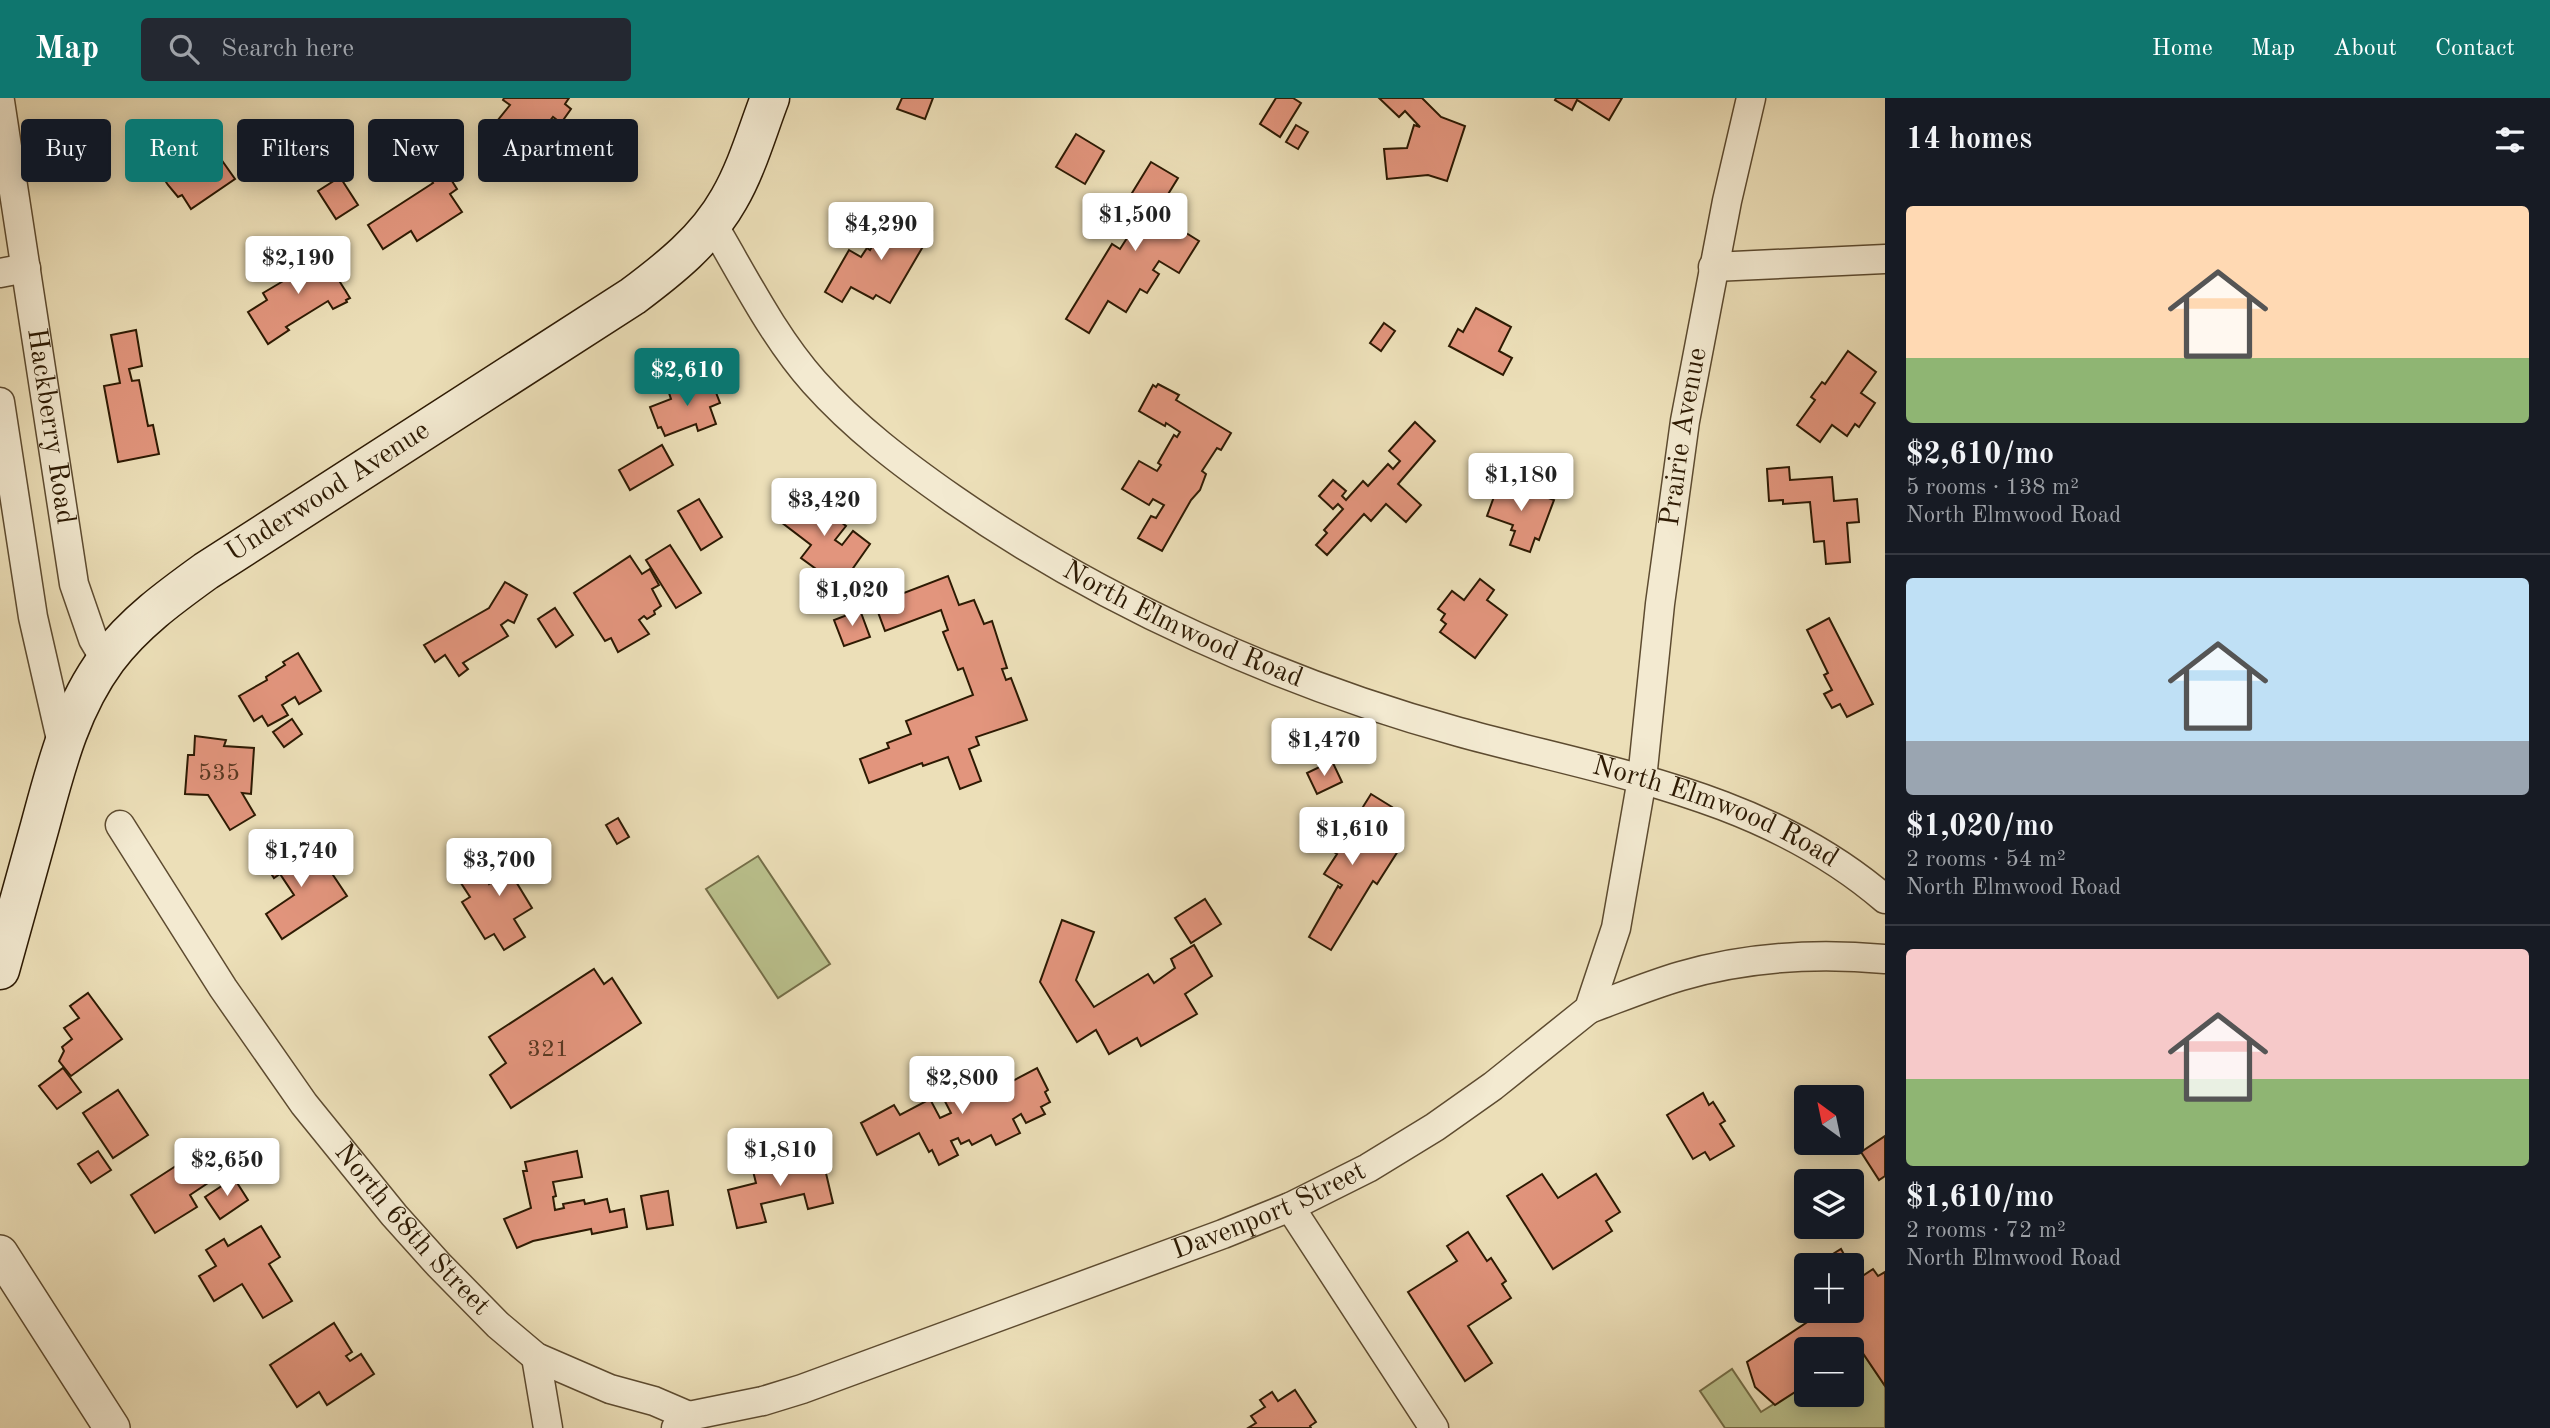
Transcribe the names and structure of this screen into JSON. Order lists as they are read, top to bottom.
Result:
{
  "streets": {
    "main road": ["Underwood Avenue"],
    "street": [
      "Hackberry Road",
      "Prairie Avenue",
      "North Elmwood Road",
      "Davenport Street",
      "North 68th Street"
    ]
  },
  "crossings": [
    ["Hackberry Road", "Underwood Avenue"],
    ["Prairie Avenue", "North Elmwood Road"],
    ["Underwood Avenue", "North Elmwood Road"],
    ["Davenport Street", "North 68th Street"]
  ],
  "house_numbers": ["535", "321"],
  "north": "top left",
  "page": {
    "header": "Map",
    "search": "Search here",
    "nav": [
      "Home",
      "Map",
      "About",
      "Contact"
    ],
    "heading": "14 homes",
    "chip": [
      "Buy",
      "Rent",
      "Filters",
      "New",
      "Apartment"
    ],
    "list": [
      {
        "name": "$2,610/mo",
        "note": "5 rooms · 138 m² · North Elmwood Road"
      },
      {
        "name": "$1,020/mo",
        "note": "2 rooms · 54 m² · North Elmwood Road"
      },
      {
        "name": "$1,610/mo",
        "note": "2 rooms · 72 m² · North Elmwood Road"
      }
    ],
    "price": [
      "$1,500",
      "$4,290",
      "$2,190",
      "$2,610",
      "$1,180",
      "$3,420",
      "$1,020",
      "$1,470",
      "$1,610",
      "$1,740",
      "$3,700",
      "$2,800",
      "$1,810",
      "$2,650"
    ],
    "map_buttons": ["+", "−"]
  }
}
